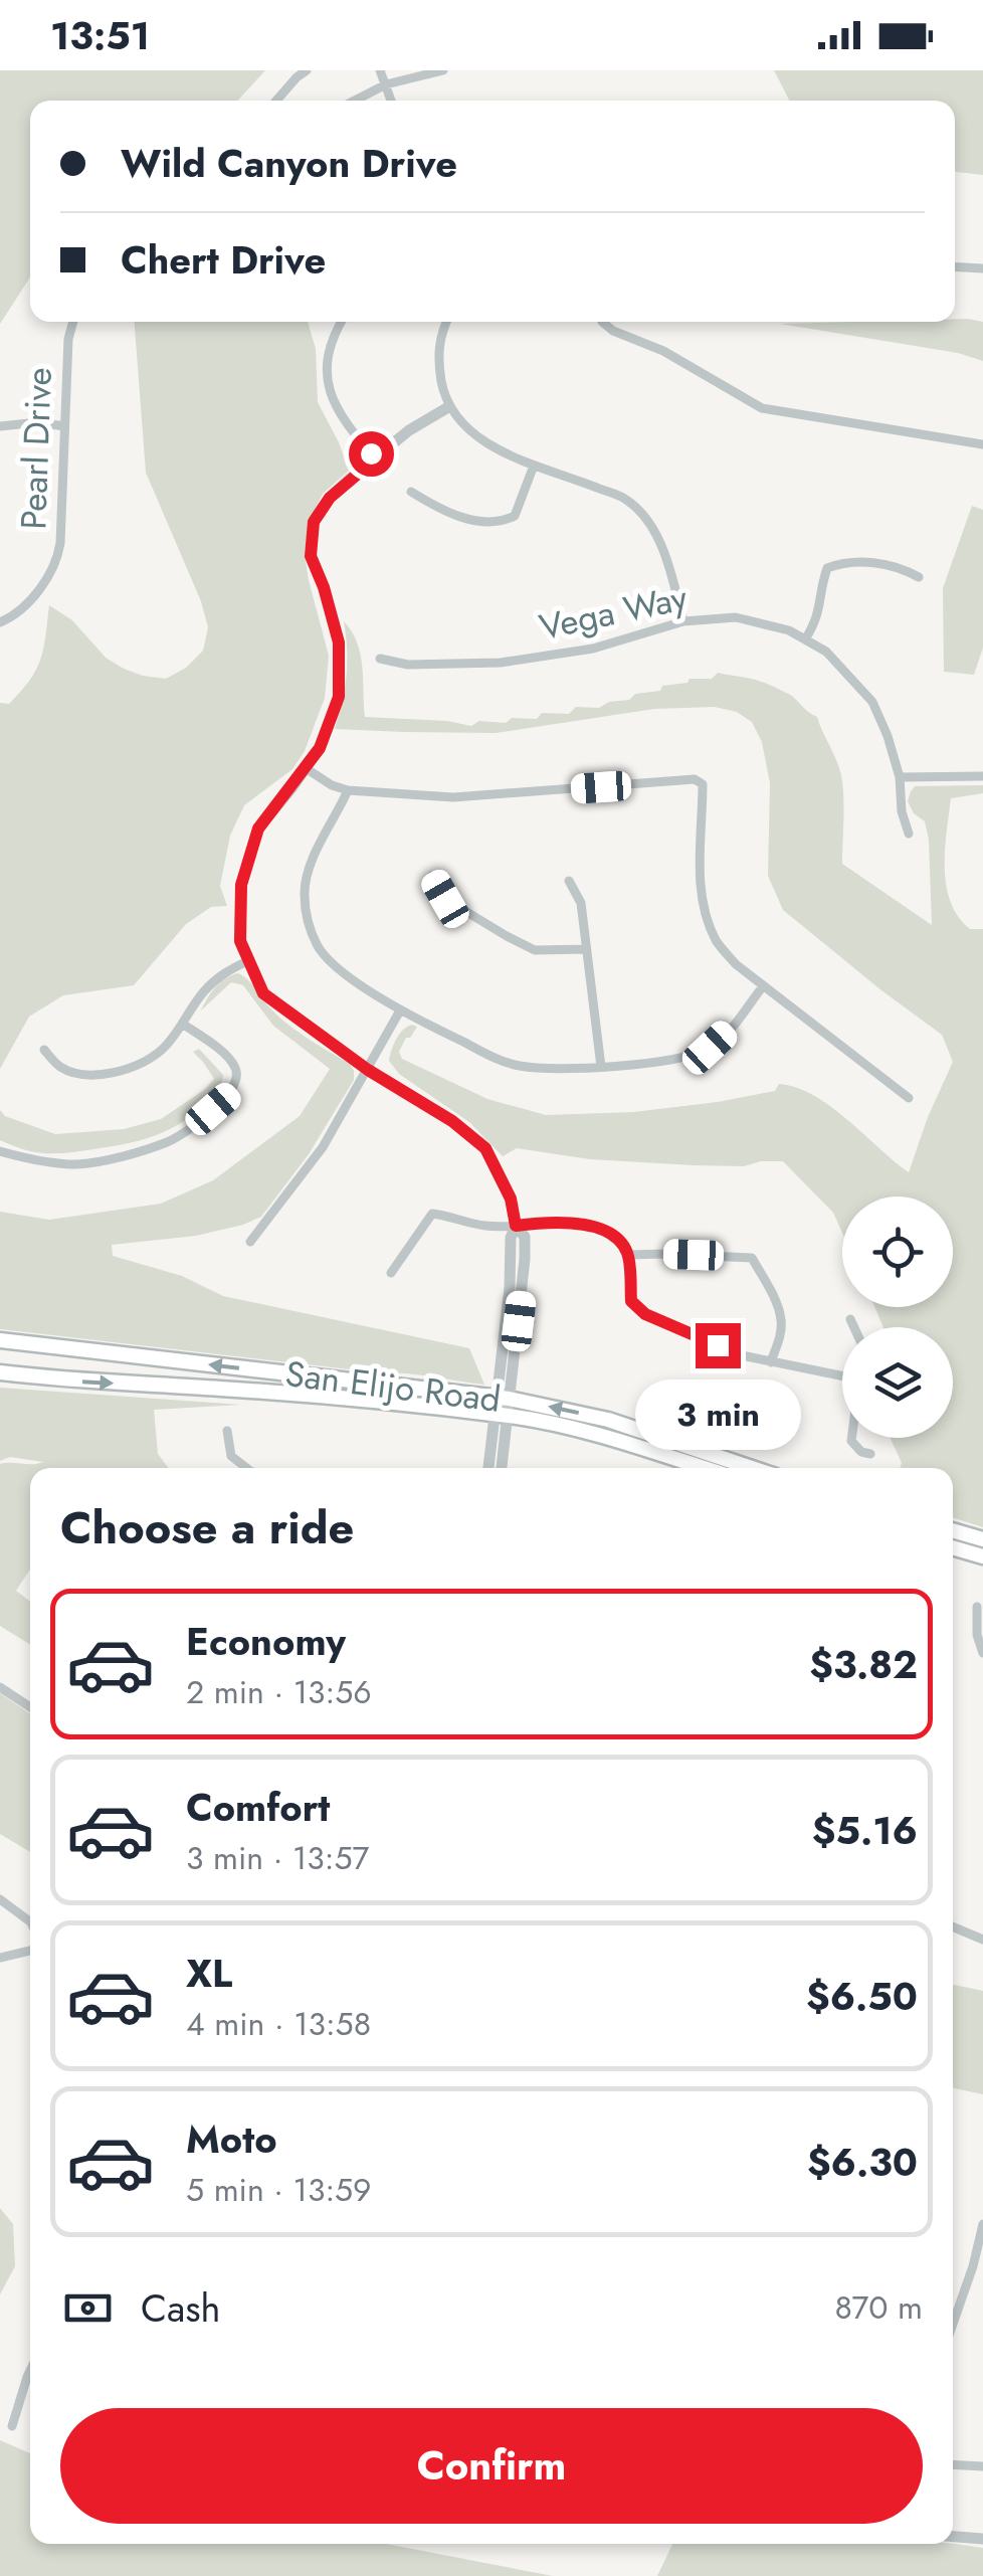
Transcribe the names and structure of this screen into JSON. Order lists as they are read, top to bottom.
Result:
{
  "streets": {
    "main road": ["San Elijo Road"],
    "street": ["Pearl Drive", "Vega Way"]
  },
  "page": {
    "status": "13:51",
    "banner": ["Wild Canyon Drive", "Chert Drive"],
    "bubble": "3 min",
    "heading": "Choose a ride",
    "list": [
      {
        "name": "Economy",
        "note": "2 min · 13:56",
        "value": "$3.82"
      },
      {
        "name": "Comfort",
        "note": "3 min · 13:57",
        "value": "$5.16"
      },
      {
        "name": "XL",
        "note": "4 min · 13:58",
        "value": "$6.50"
      },
      {
        "name": "Moto",
        "note": "5 min · 13:59",
        "value": "$6.30"
      }
    ],
    "pay": ["Cash", "870 m"],
    "buttons": "Confirm"
  }
}
